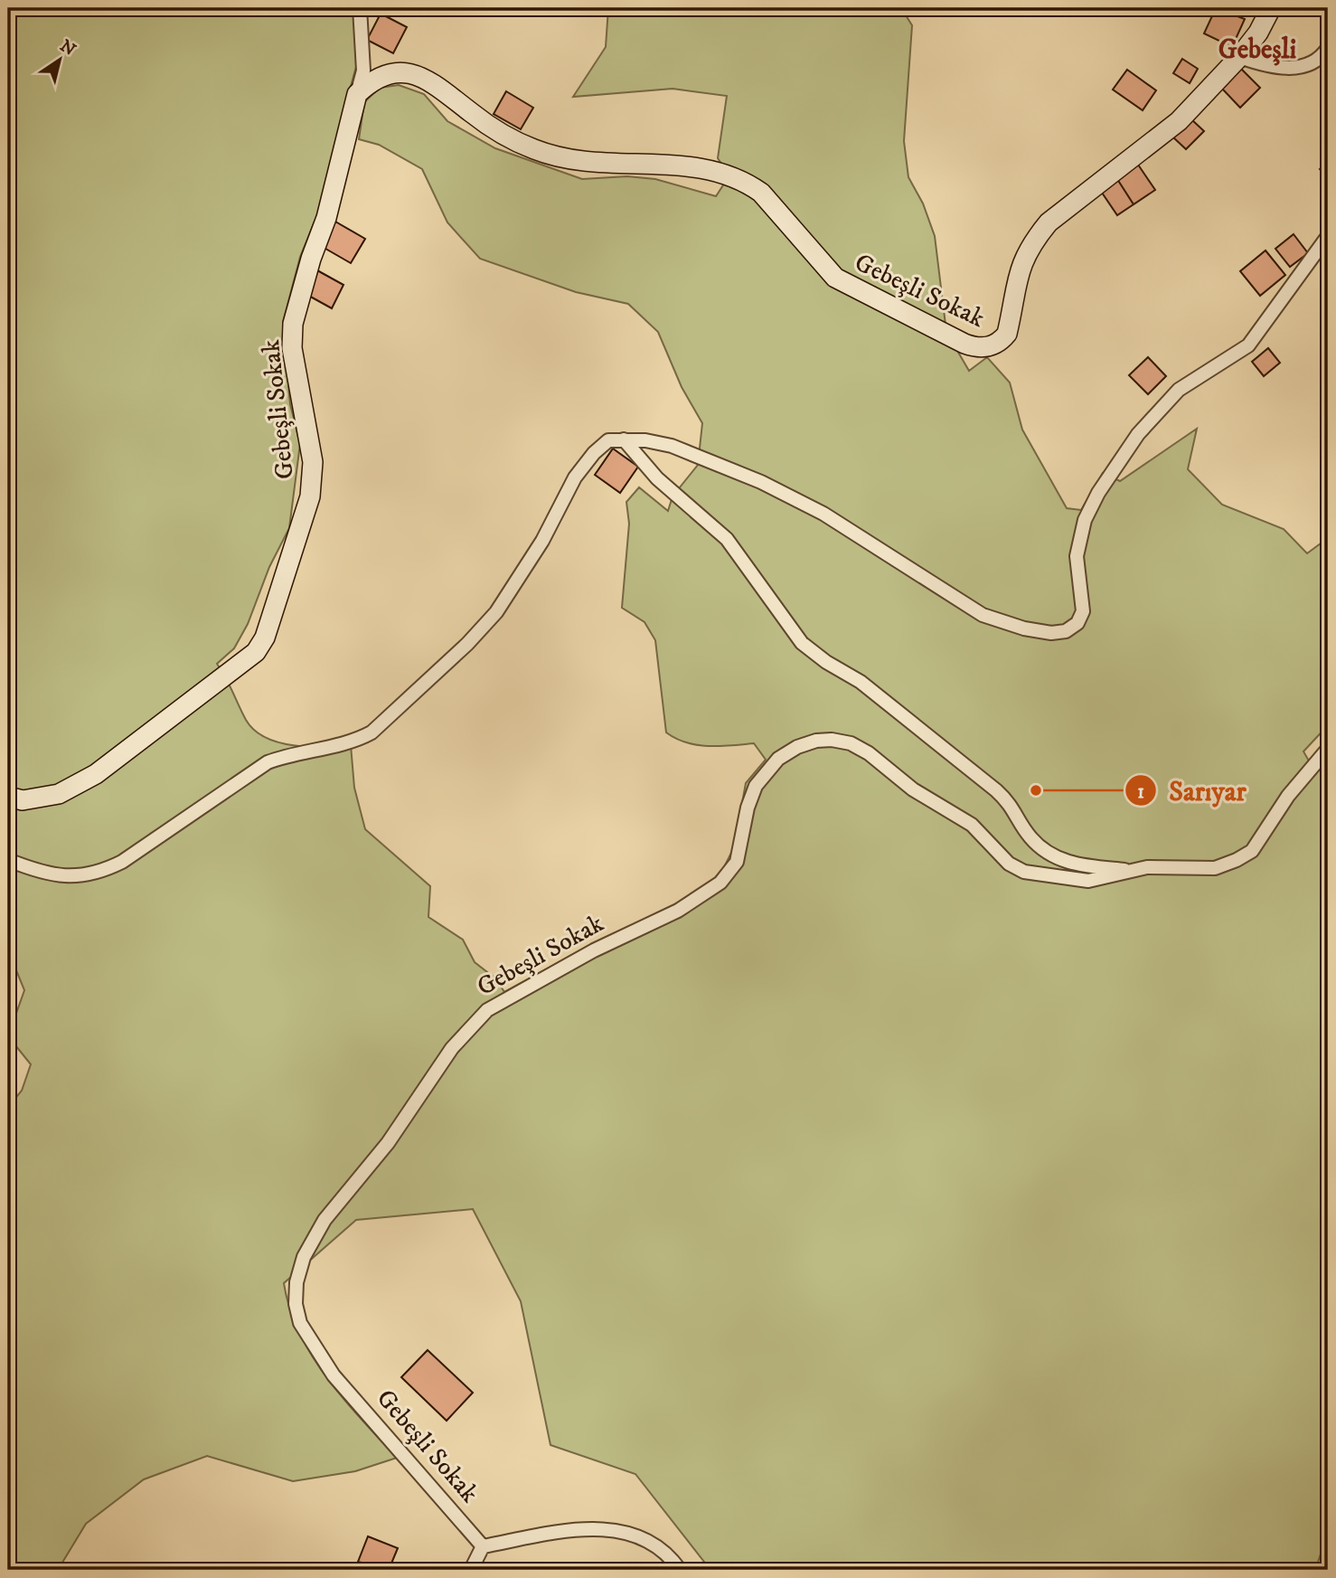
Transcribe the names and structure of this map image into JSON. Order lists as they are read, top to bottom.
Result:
{
  "streets": {
    "street": ["Gebeşli Sokak"]
  },
  "districts": ["Gebeşli"],
  "places": ["Sarıyar"],
  "north": "top right"
}
